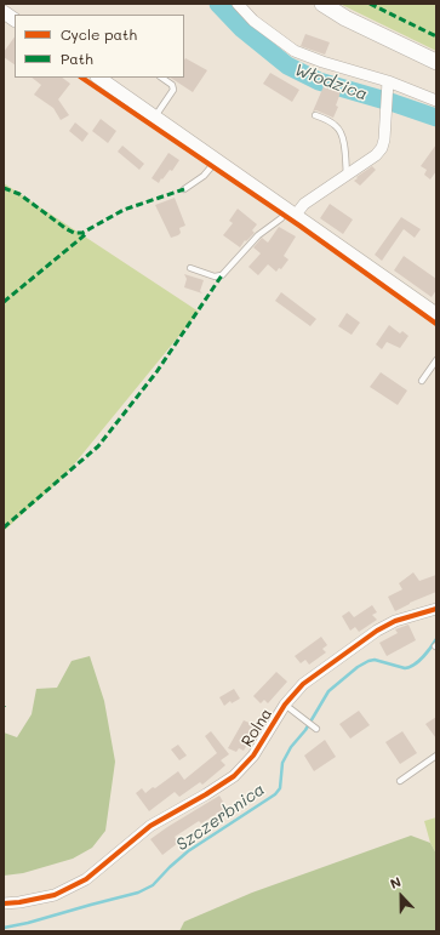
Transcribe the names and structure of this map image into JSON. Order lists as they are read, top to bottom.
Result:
{
  "streets": {
    "street": ["Rolna"]
  },
  "water": ["Włodzica", "Szczerbnica"],
  "legend": ["Cycle path", "Path"],
  "north": "top"
}
